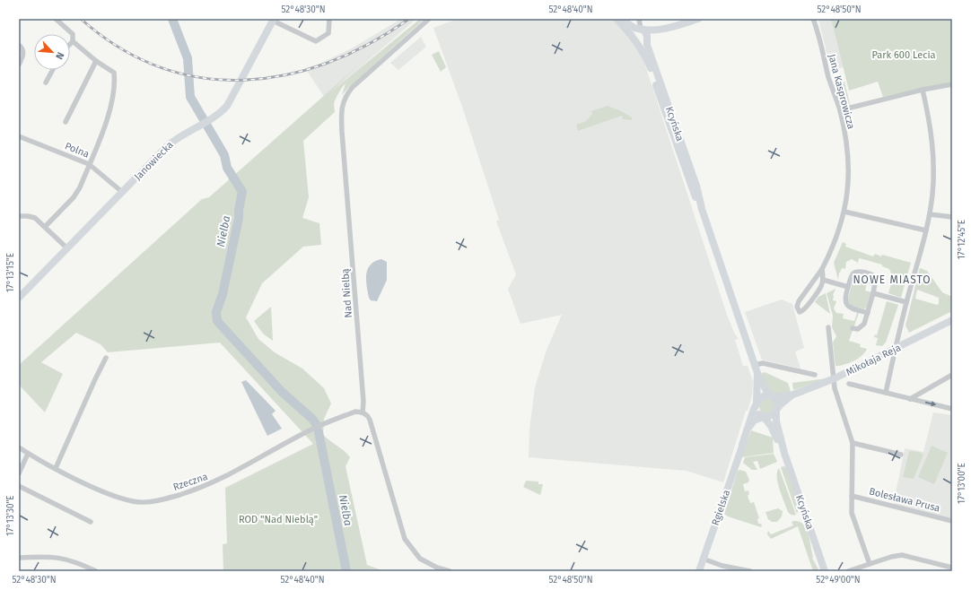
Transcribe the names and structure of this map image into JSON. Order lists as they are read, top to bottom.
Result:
{
  "streets": {
    "street": [
      "Jana Kasprowicza",
      "Kcyńska",
      "Polna",
      "Janowiecka",
      "Nad Nielbą",
      "Mikołaja Reja",
      "Rzeczna",
      "Bolesława Prusa",
      "Rgielska"
    ]
  },
  "crossings": [
    ["Kcyńska", "Mikołaja Reja"],
    ["Kcyńska", "Rgielska"],
    ["Polna", "Janowiecka"],
    ["Nad Nielbą", "Rzeczna"],
    ["Mikołaja Reja", "Rgielska"]
  ],
  "districts": ["NOWE MIASTO"],
  "water": ["Nielba"],
  "parks": ["Park 600 Lecia", "ROD \"Nad Nieblą\""],
  "north": "bottom right",
  "coordinates": [
    "52°48'30\"N",
    "52°48'40\"N",
    "52°48'50\"N",
    "17°12'45\"E",
    "17°13'15\"E",
    "17°13'00\"E",
    "17°13'30\"E",
    "52°49'00\"N"
  ]
}
